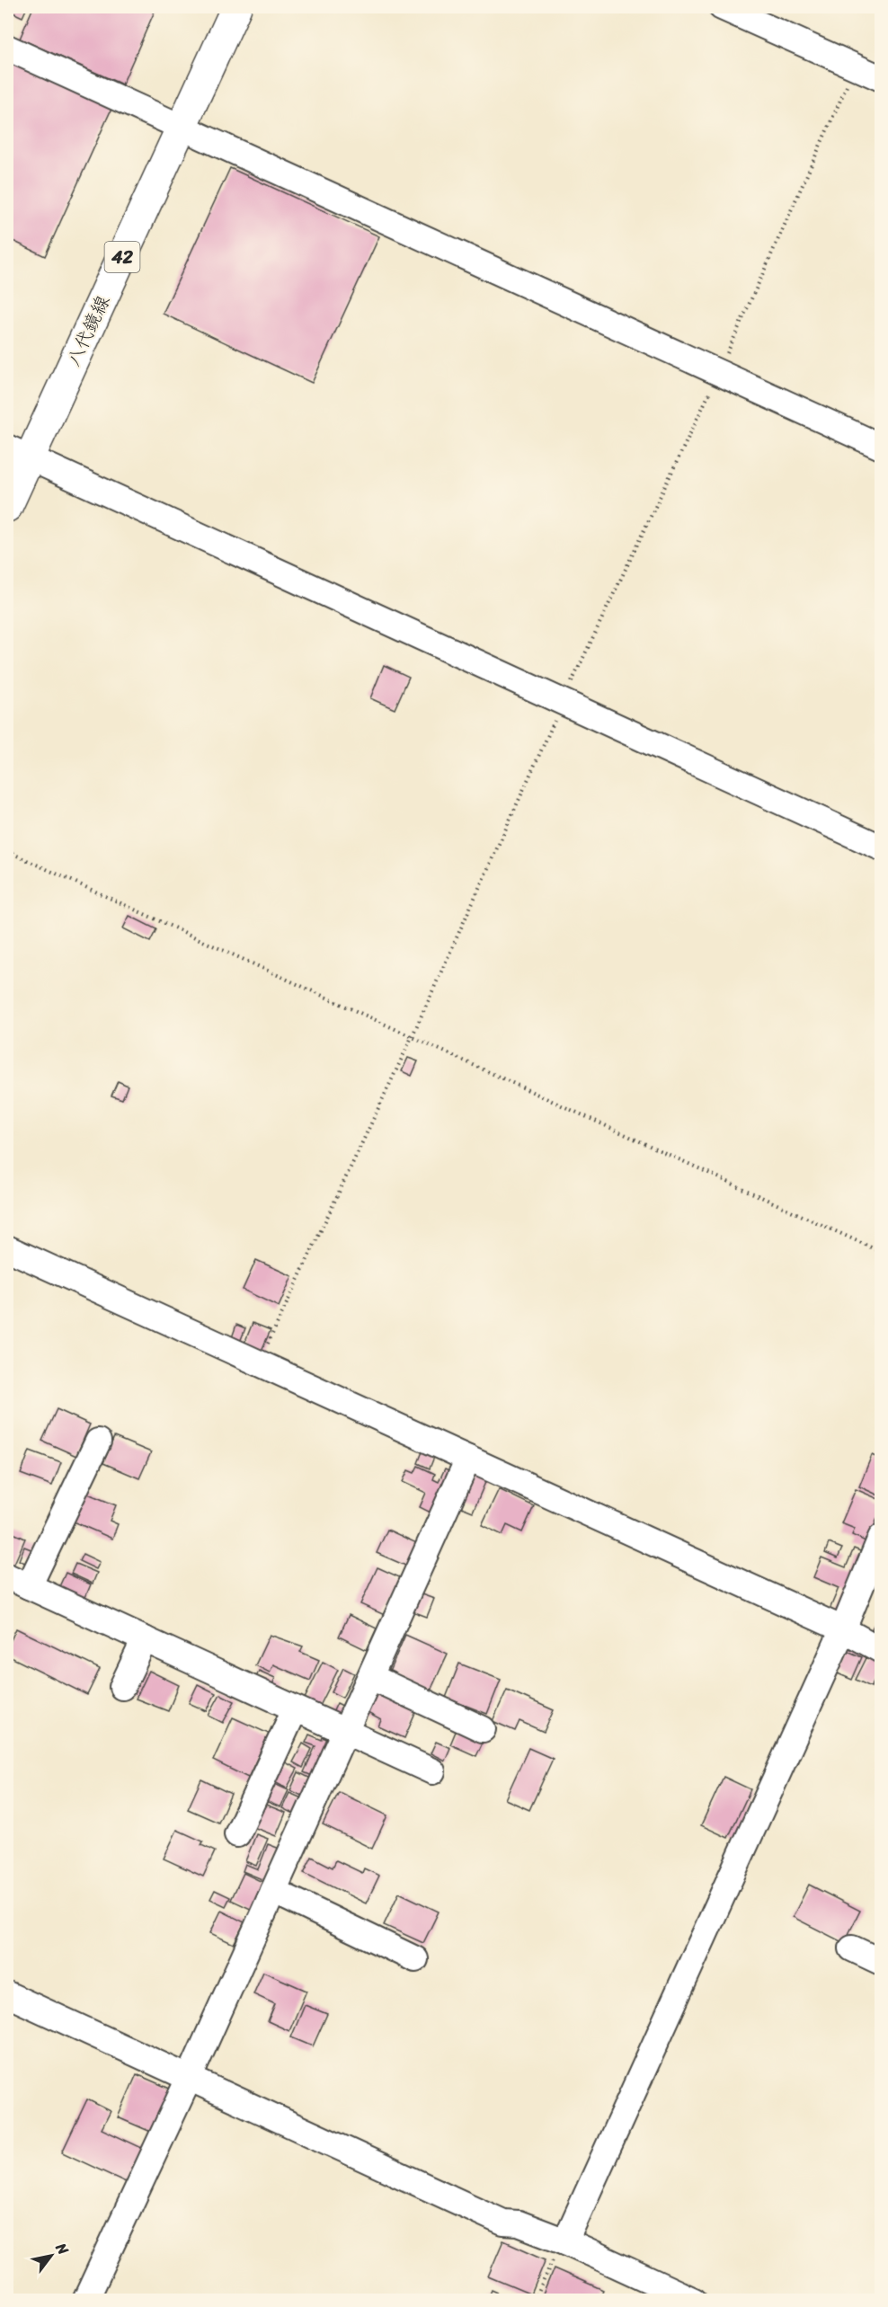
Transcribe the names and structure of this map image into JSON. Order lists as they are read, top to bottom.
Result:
{
  "streets": {
    "main road": ["42", "八代鏡線"]
  },
  "north": "top right"
}
